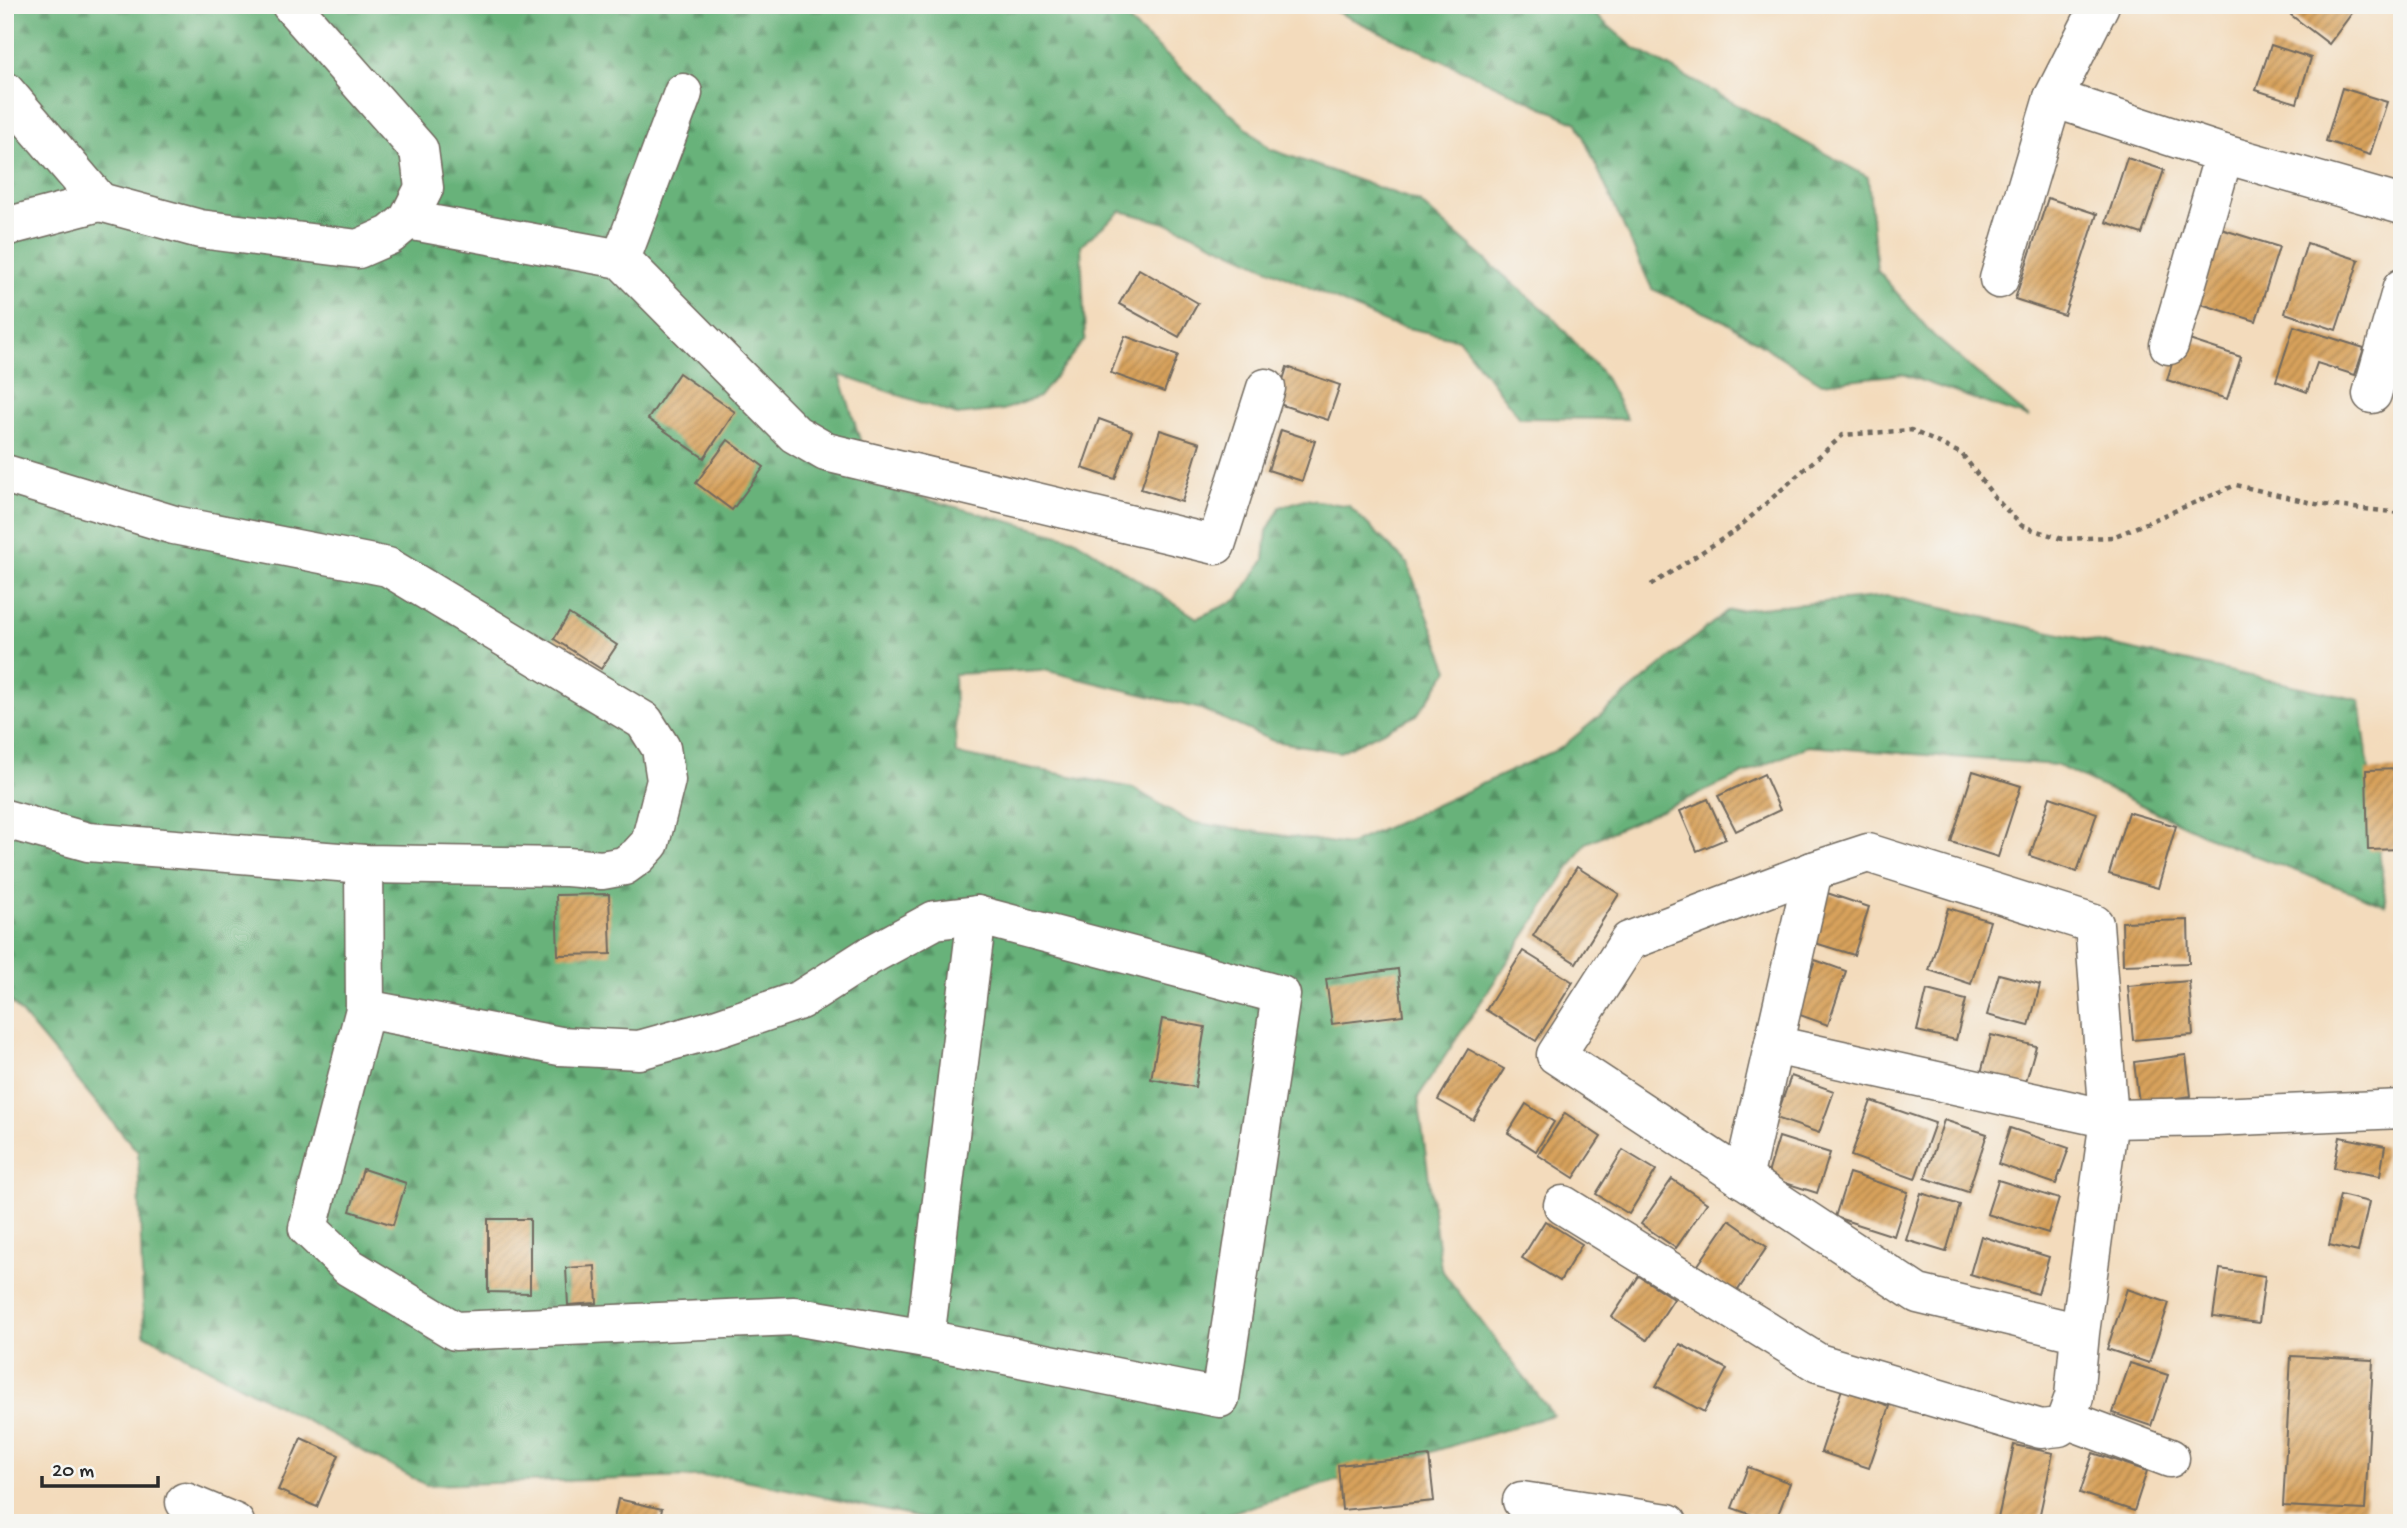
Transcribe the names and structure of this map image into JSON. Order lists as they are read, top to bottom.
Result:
{
  "scale_bar": "20 m"
}
